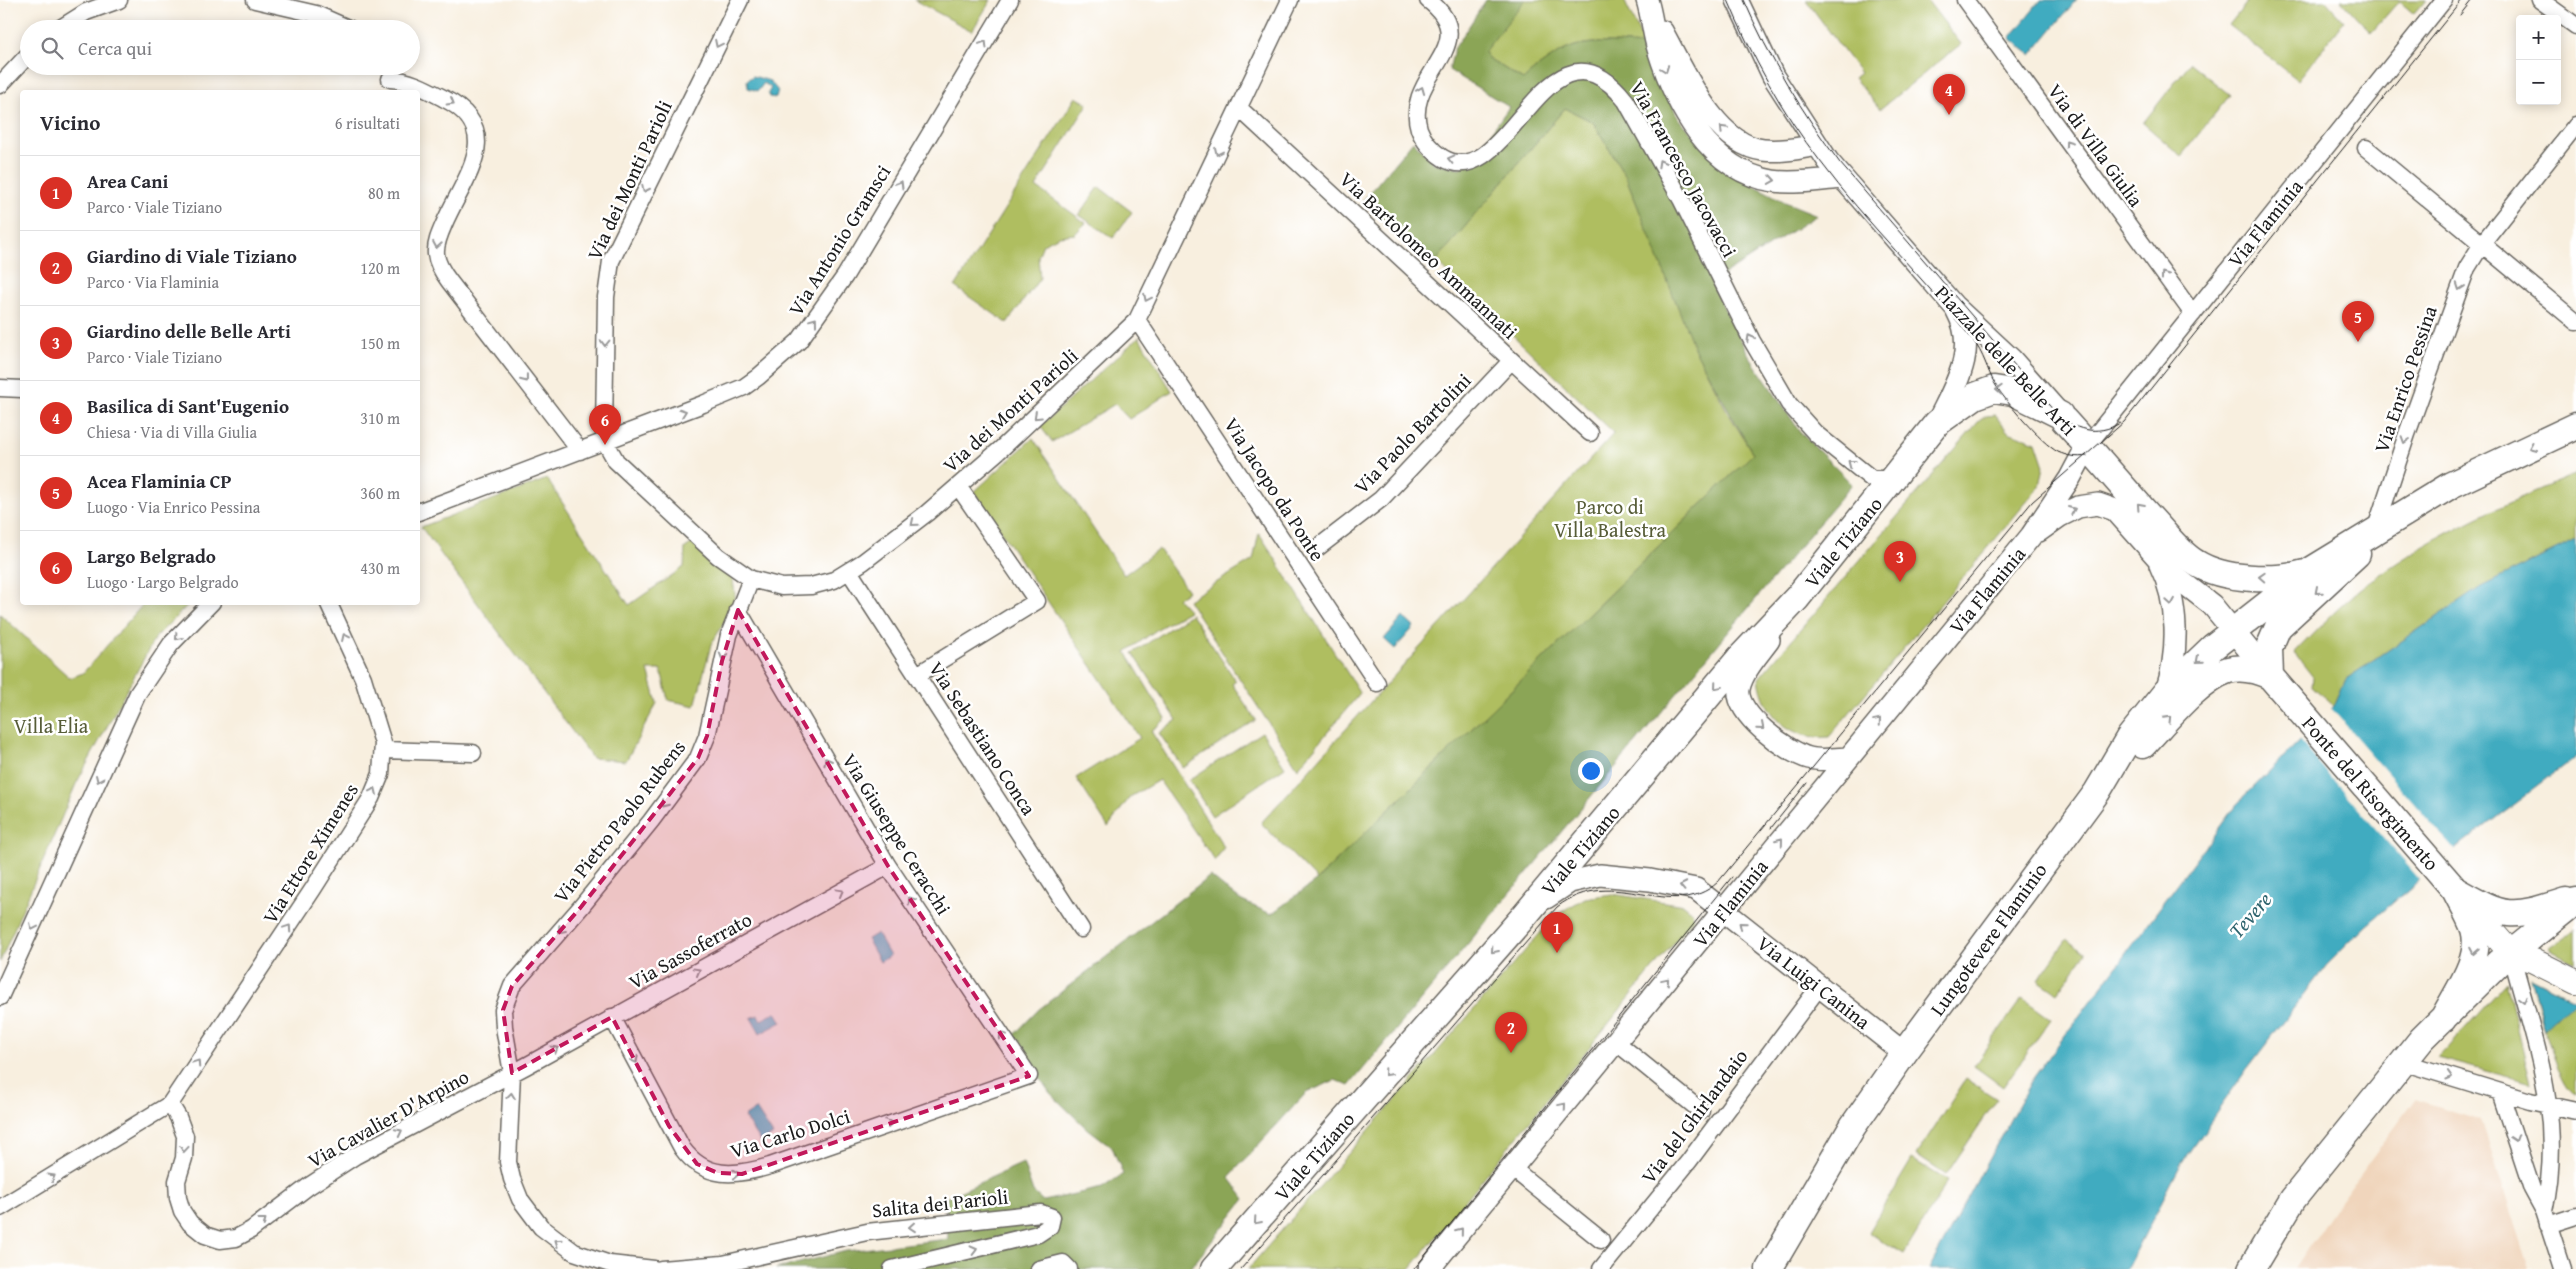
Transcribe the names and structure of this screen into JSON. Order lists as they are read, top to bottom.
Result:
{
  "streets": {
    "main road": [
      "Piazzale delle Belle Arti",
      "Viale Tiziano",
      "Ponte del Risorgimento",
      "Lungotevere Flaminio"
    ],
    "street": [
      "Via di Villa Giulia",
      "Via Francesco Jacovacci",
      "Via dei Monti Parioli",
      "Via Flaminia",
      "Via Antonio Gramsci",
      "Via Bartolomeo Ammannati",
      "Via Enrico Pessina",
      "Via Paolo Bartolini",
      "Via Jacopo da Ponte",
      "Via Sebastiano Conca",
      "Via Pietro Paolo Rubens",
      "Via Giuseppe Ceracchi",
      "Via Ettore Ximenes",
      "Via Sassoferrato",
      "Via Luigi Canina",
      "Via del Ghirlandaio",
      "Via Cavalier D'Arpino",
      "Via Carlo Dolci",
      "Salita dei Parioli"
    ]
  },
  "crossings": [
    ["Via di Villa Giulia", "Via Flaminia"],
    ["Via Francesco Jacovacci", "Viale Tiziano"],
    ["Via dei Monti Parioli", "Via Antonio Gramsci"],
    ["Via dei Monti Parioli", "Via Bartolomeo Ammannati"],
    ["Via dei Monti Parioli", "Via Jacopo da Ponte"],
    ["Via dei Monti Parioli", "Via Sebastiano Conca"],
    ["Via dei Monti Parioli", "Via Pietro Paolo Rubens"],
    ["Via Flaminia", "Piazzale delle Belle Arti"],
    ["Via Flaminia", "Via Luigi Canina"],
    ["Via Bartolomeo Ammannati", "Via Paolo Bartolini"],
    ["Piazzale delle Belle Arti", "Viale Tiziano"],
    ["Viale Tiziano", "Via Luigi Canina"],
    ["Ponte del Risorgimento", "Lungotevere Flaminio"],
    ["Via Pietro Paolo Rubens", "Via Giuseppe Ceracchi"],
    ["Via Pietro Paolo Rubens", "Via Sassoferrato"],
    ["Via Pietro Paolo Rubens", "Via Cavalier D'Arpino"],
    ["Via Giuseppe Ceracchi", "Via Sassoferrato"],
    ["Via Giuseppe Ceracchi", "Via Carlo Dolci"],
    ["Via Ettore Ximenes", "Via Cavalier D'Arpino"],
    ["Lungotevere Flaminio", "Via Luigi Canina"],
    ["Via Sassoferrato", "Via Cavalier D'Arpino"],
    ["Via Sassoferrato", "Via Carlo Dolci"],
    ["Via Luigi Canina", "Via del Ghirlandaio"]
  ],
  "one_way": [
    "Via di Villa Giulia",
    "Via dei Monti Parioli",
    "Via Flaminia",
    "Via Antonio Gramsci",
    "Via Enrico Pessina",
    "Viale Tiziano",
    "Via Pietro Paolo Rubens",
    "Via Giuseppe Ceracchi",
    "Via Ettore Ximenes",
    "Via Sassoferrato",
    "Via Carlo Dolci"
  ],
  "water": ["Tevere"],
  "parks": ["Parco di Villa Balestra", "Villa Elia"],
  "page": {
    "map_buttons": ["+", "−"],
    "search": "Cerca qui",
    "pins": [
      "4",
      "5",
      "6",
      "3",
      "1",
      "2"
    ],
    "heading": ["Vicino", "6 risultati"],
    "list": [
      {
        "mark": "1",
        "name": "Area Cani",
        "note": "Parco · Viale Tiziano",
        "value": "80 m"
      },
      {
        "mark": "2",
        "name": "Giardino di Viale Tiziano",
        "note": "Parco · Via Flaminia",
        "value": "120 m"
      },
      {
        "mark": "3",
        "name": "Giardino delle Belle Arti",
        "note": "Parco · Viale Tiziano",
        "value": "150 m"
      },
      {
        "mark": "4",
        "name": "Basilica di Sant'Eugenio",
        "note": "Chiesa · Via di Villa Giulia",
        "value": "310 m"
      },
      {
        "mark": "5",
        "name": "Acea Flaminia CP",
        "note": "Luogo · Via Enrico Pessina",
        "value": "360 m"
      },
      {
        "mark": "6",
        "name": "Largo Belgrado",
        "note": "Luogo · Largo Belgrado",
        "value": "430 m"
      }
    ]
  }
}
